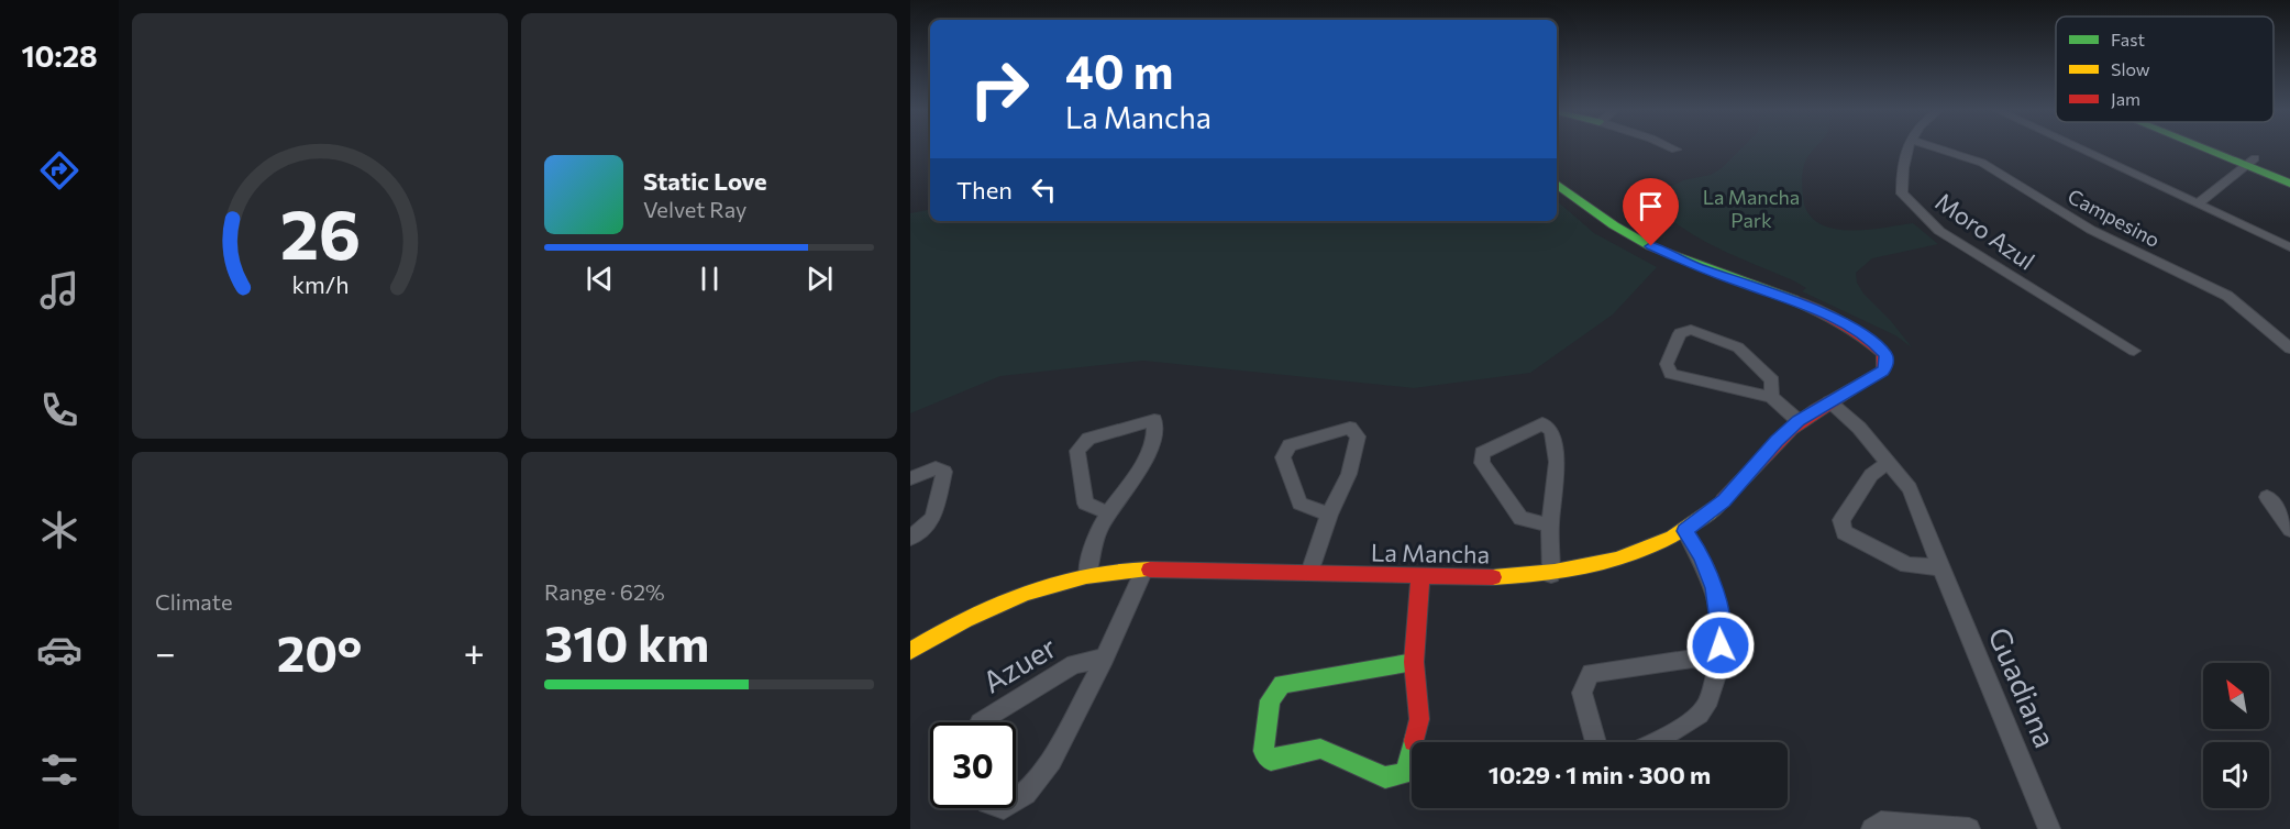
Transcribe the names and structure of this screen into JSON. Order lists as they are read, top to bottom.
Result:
{
  "streets": {
    "street": [
      "Campesino",
      "Moro Azul",
      "La Mancha",
      "Azuer",
      "Guadiana"
    ]
  },
  "crossings": [
    ["La Mancha", "Guadiana"]
  ],
  "parks": ["La Mancha Park"],
  "legend": ["Fast", "Slow", "Jam"],
  "north": "top left",
  "page": {
    "tabs": "10:28",
    "turn": ["40 m", "La Mancha"],
    "song": ["Static Love", "Velvet Ray"],
    "then": "Then",
    "tile": [
      "Climate",
      ["Range · 62%", "310 km"]
    ],
    "heat": ["−", "20°", "+"],
    "limit": "30",
    "trip": "10:29 · 1 min · 300 m",
    "gauge": ["26", "km/h"]
  }
}
